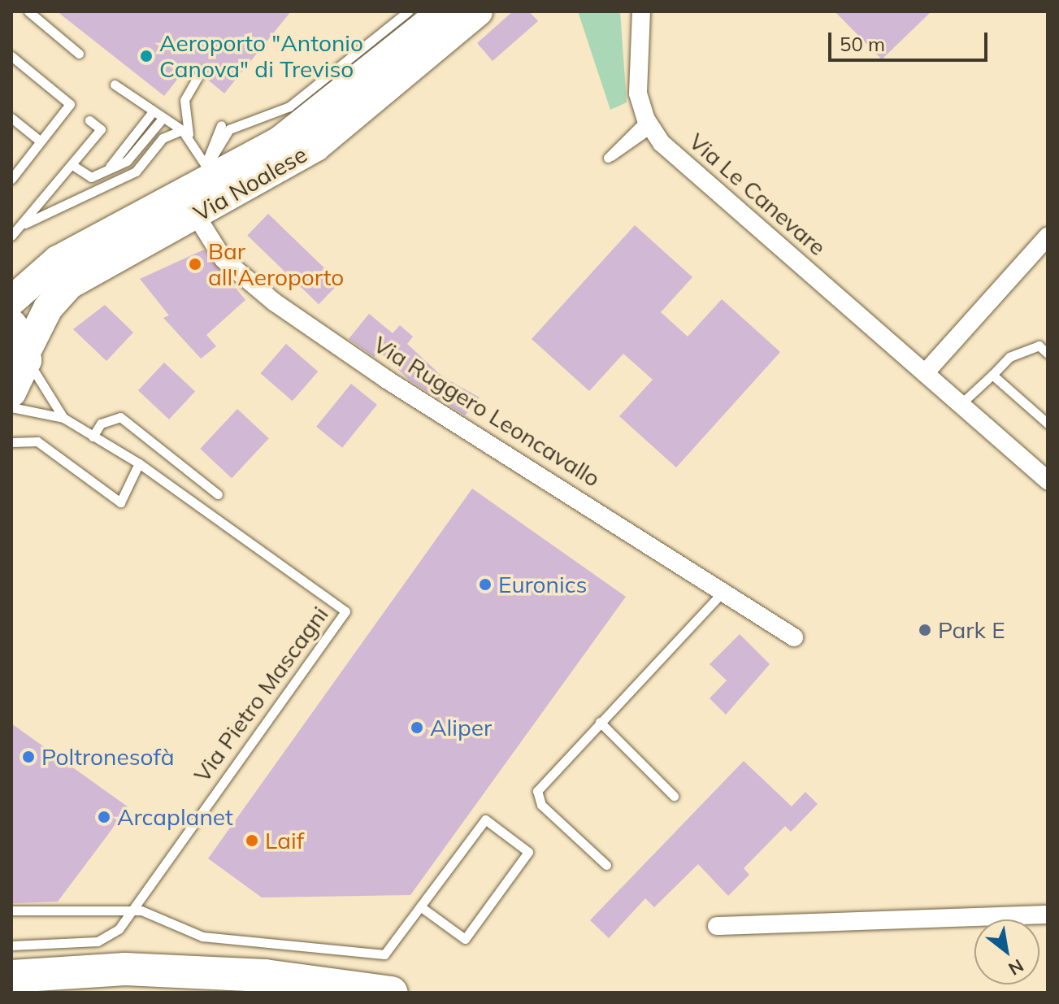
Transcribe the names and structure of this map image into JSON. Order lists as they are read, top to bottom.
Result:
{
  "streets": {
    "main road": ["Via Noalese"],
    "street": ["Via Le Canevare", "Via Ruggero Leoncavallo"],
    "lane": ["Via Pietro Mascagni"]
  },
  "crossings": [
    ["Via Noalese", "Via Ruggero Leoncavallo"],
    ["Via Noalese", "Via Pietro Mascagni"]
  ],
  "places": [
    "Aeroporto \"Antonio Canova\" di Treviso",
    "Bar all'Aeroporto",
    "Euronics",
    "Park E",
    "Aliper",
    "Poltronesofà",
    "Arcaplanet",
    "Laif"
  ],
  "scale_bar": "50 m",
  "north": "bottom right"
}
